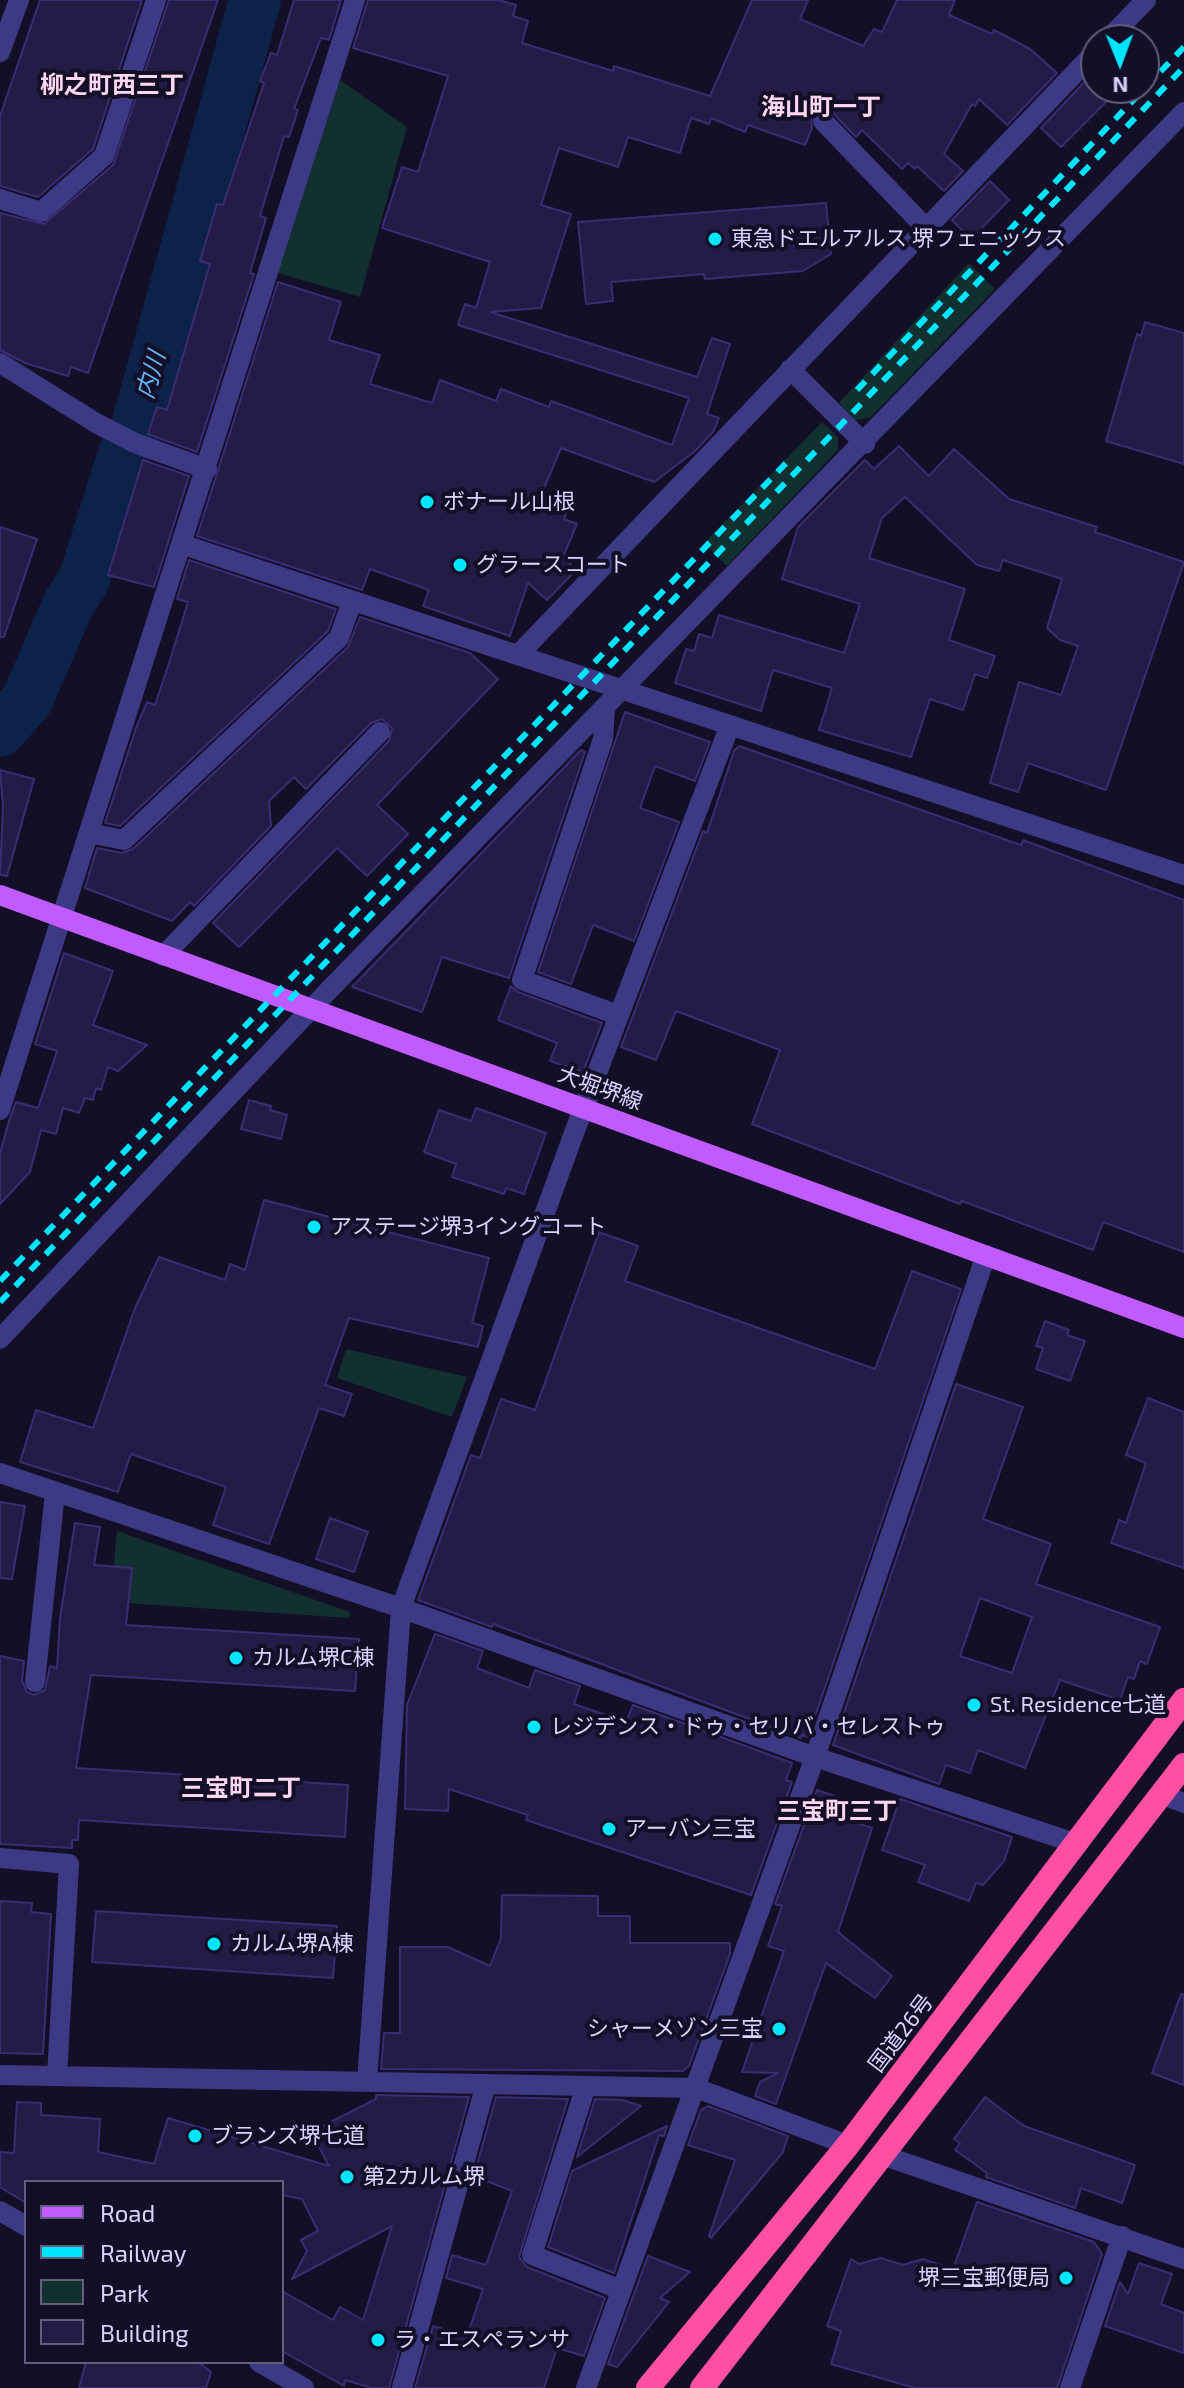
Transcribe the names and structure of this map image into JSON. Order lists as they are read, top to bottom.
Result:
{
  "streets": {
    "highway": ["国道26号"],
    "main road": ["大堀堺線"]
  },
  "districts": [
    "柳之町西三丁",
    "海山町一丁",
    "三宝町二丁",
    "三宝町三丁"
  ],
  "water": ["内川"],
  "places": [
    "東急ドエルアルス 堺フェニックス",
    "ボナール山根",
    "グラースコート",
    "アステージ堺3イングコート",
    "カルム堺C棟",
    "St. Residence七道",
    "レジデンス・ドゥ・セリバ・セレストゥ",
    "アーバン三宝",
    "カルム堺A棟",
    "シャーメゾン三宝",
    "ブランズ堺七道",
    "第2カルム堺",
    "堺三宝郵便局",
    "ラ・エスペランサ"
  ],
  "legend": [
    "Road",
    "Railway",
    "Park",
    "Building"
  ],
  "north": "bottom"
}
